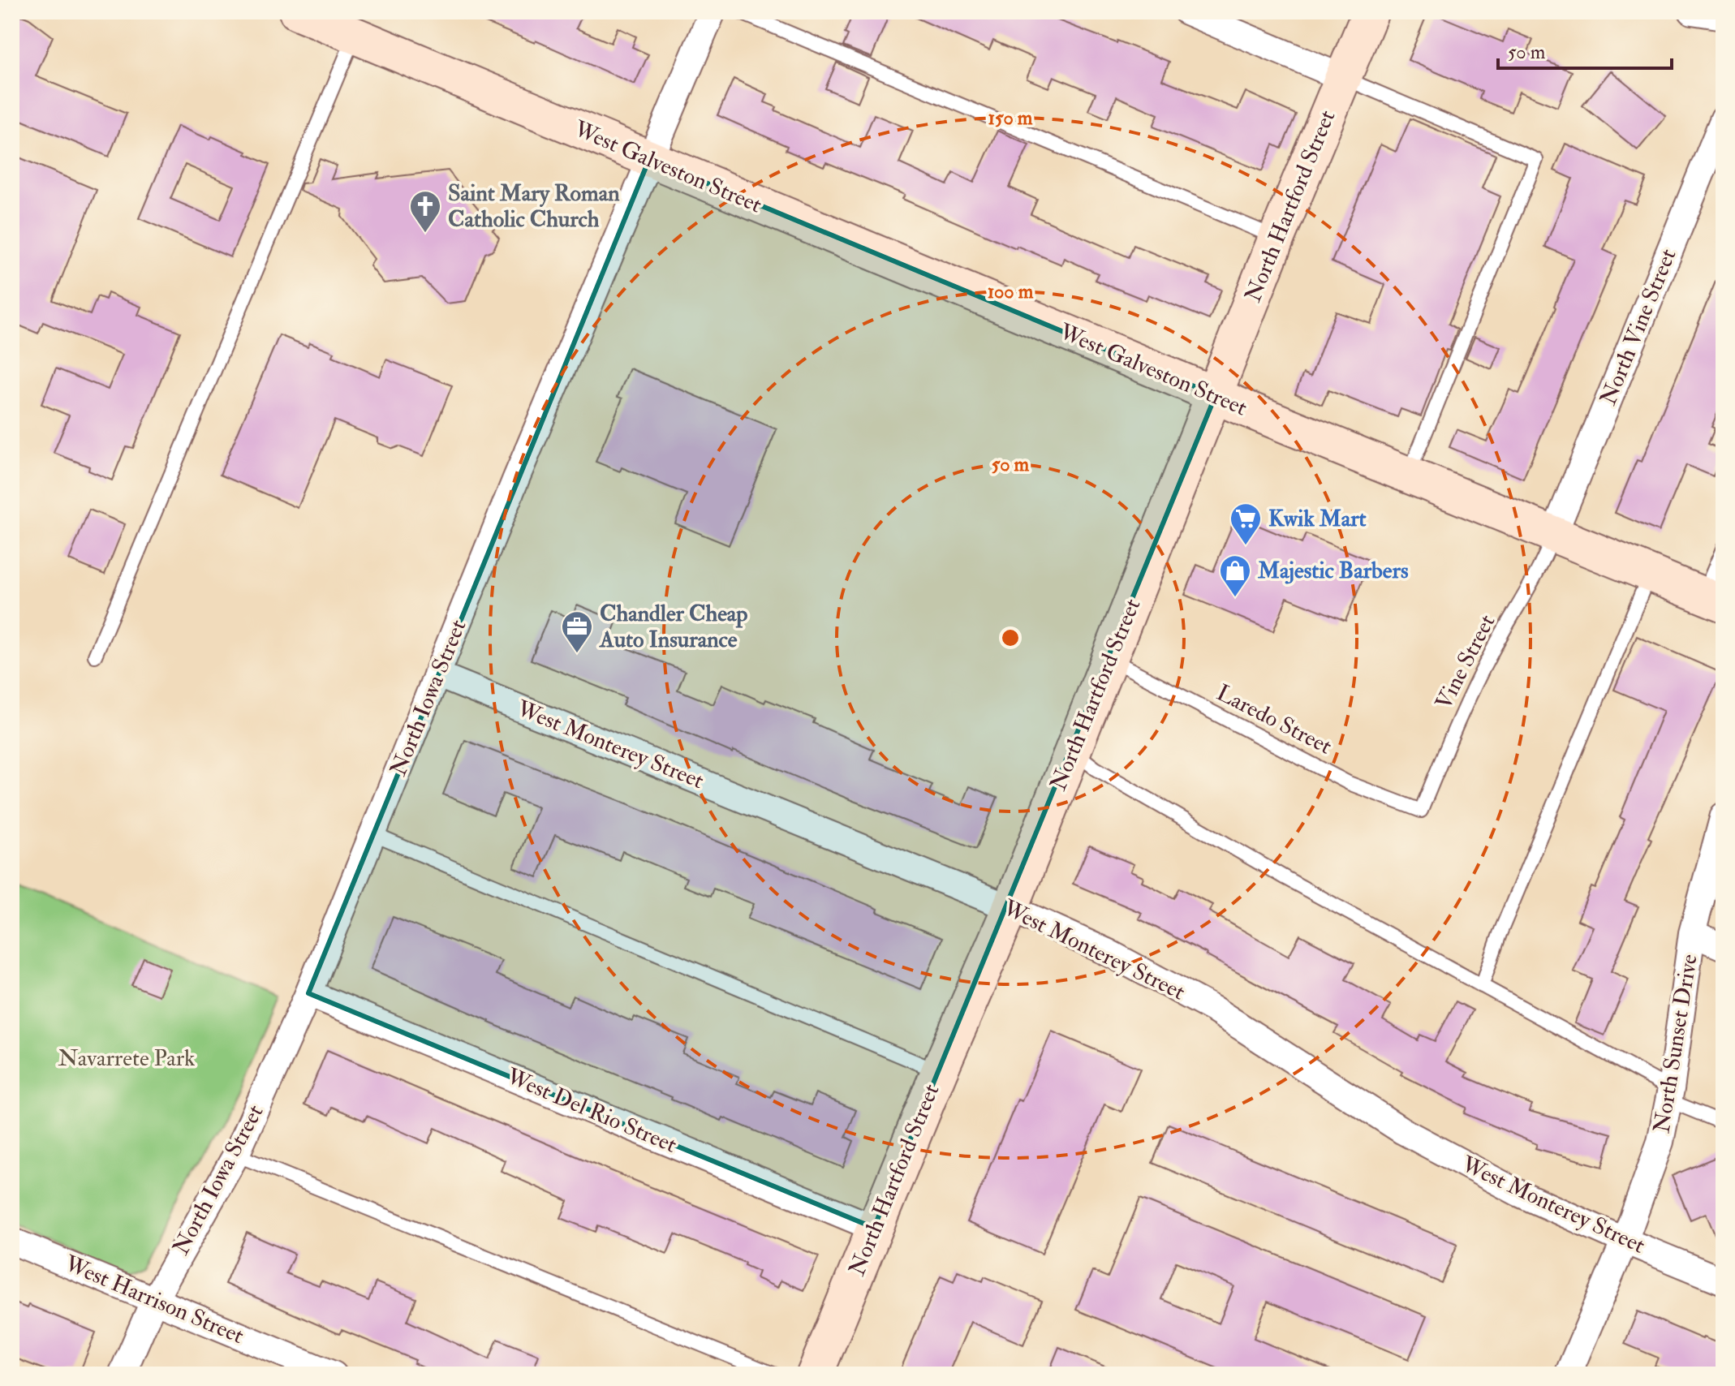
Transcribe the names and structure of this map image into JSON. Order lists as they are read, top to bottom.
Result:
{
  "streets": {
    "street": [
      "West Galveston Street",
      "North Hartford Street",
      "North Vine Street",
      "North Iowa Street",
      "West Monterey Street",
      "North Sunset Drive",
      "West Del Rio Street",
      "West Harrison Street"
    ],
    "lane": ["Vine Street", "Laredo Street"]
  },
  "crossings": [
    ["West Galveston Street", "North Hartford Street"],
    ["West Galveston Street", "North Vine Street"],
    ["West Galveston Street", "Vine Street"],
    ["West Galveston Street", "North Iowa Street"],
    ["North Hartford Street", "Laredo Street"],
    ["North Hartford Street", "West Monterey Street"],
    ["North Hartford Street", "West Del Rio Street"],
    ["North Vine Street", "Vine Street"],
    ["Vine Street", "Laredo Street"],
    ["North Iowa Street", "West Monterey Street"],
    ["North Iowa Street", "West Del Rio Street"],
    ["North Iowa Street", "West Harrison Street"],
    ["West Monterey Street", "North Sunset Drive"]
  ],
  "parks": ["Navarrete Park"],
  "places": {
    "church": ["Saint Mary Roman Catholic Church"],
    "supermarket": ["Kwik Mart"],
    "shop": ["Majestic Barbers"],
    "office": ["Chandler Cheap Auto Insurance"]
  },
  "scale_bar": "50 m",
  "rings": ["150 m", "100 m", "50 m"]
}
